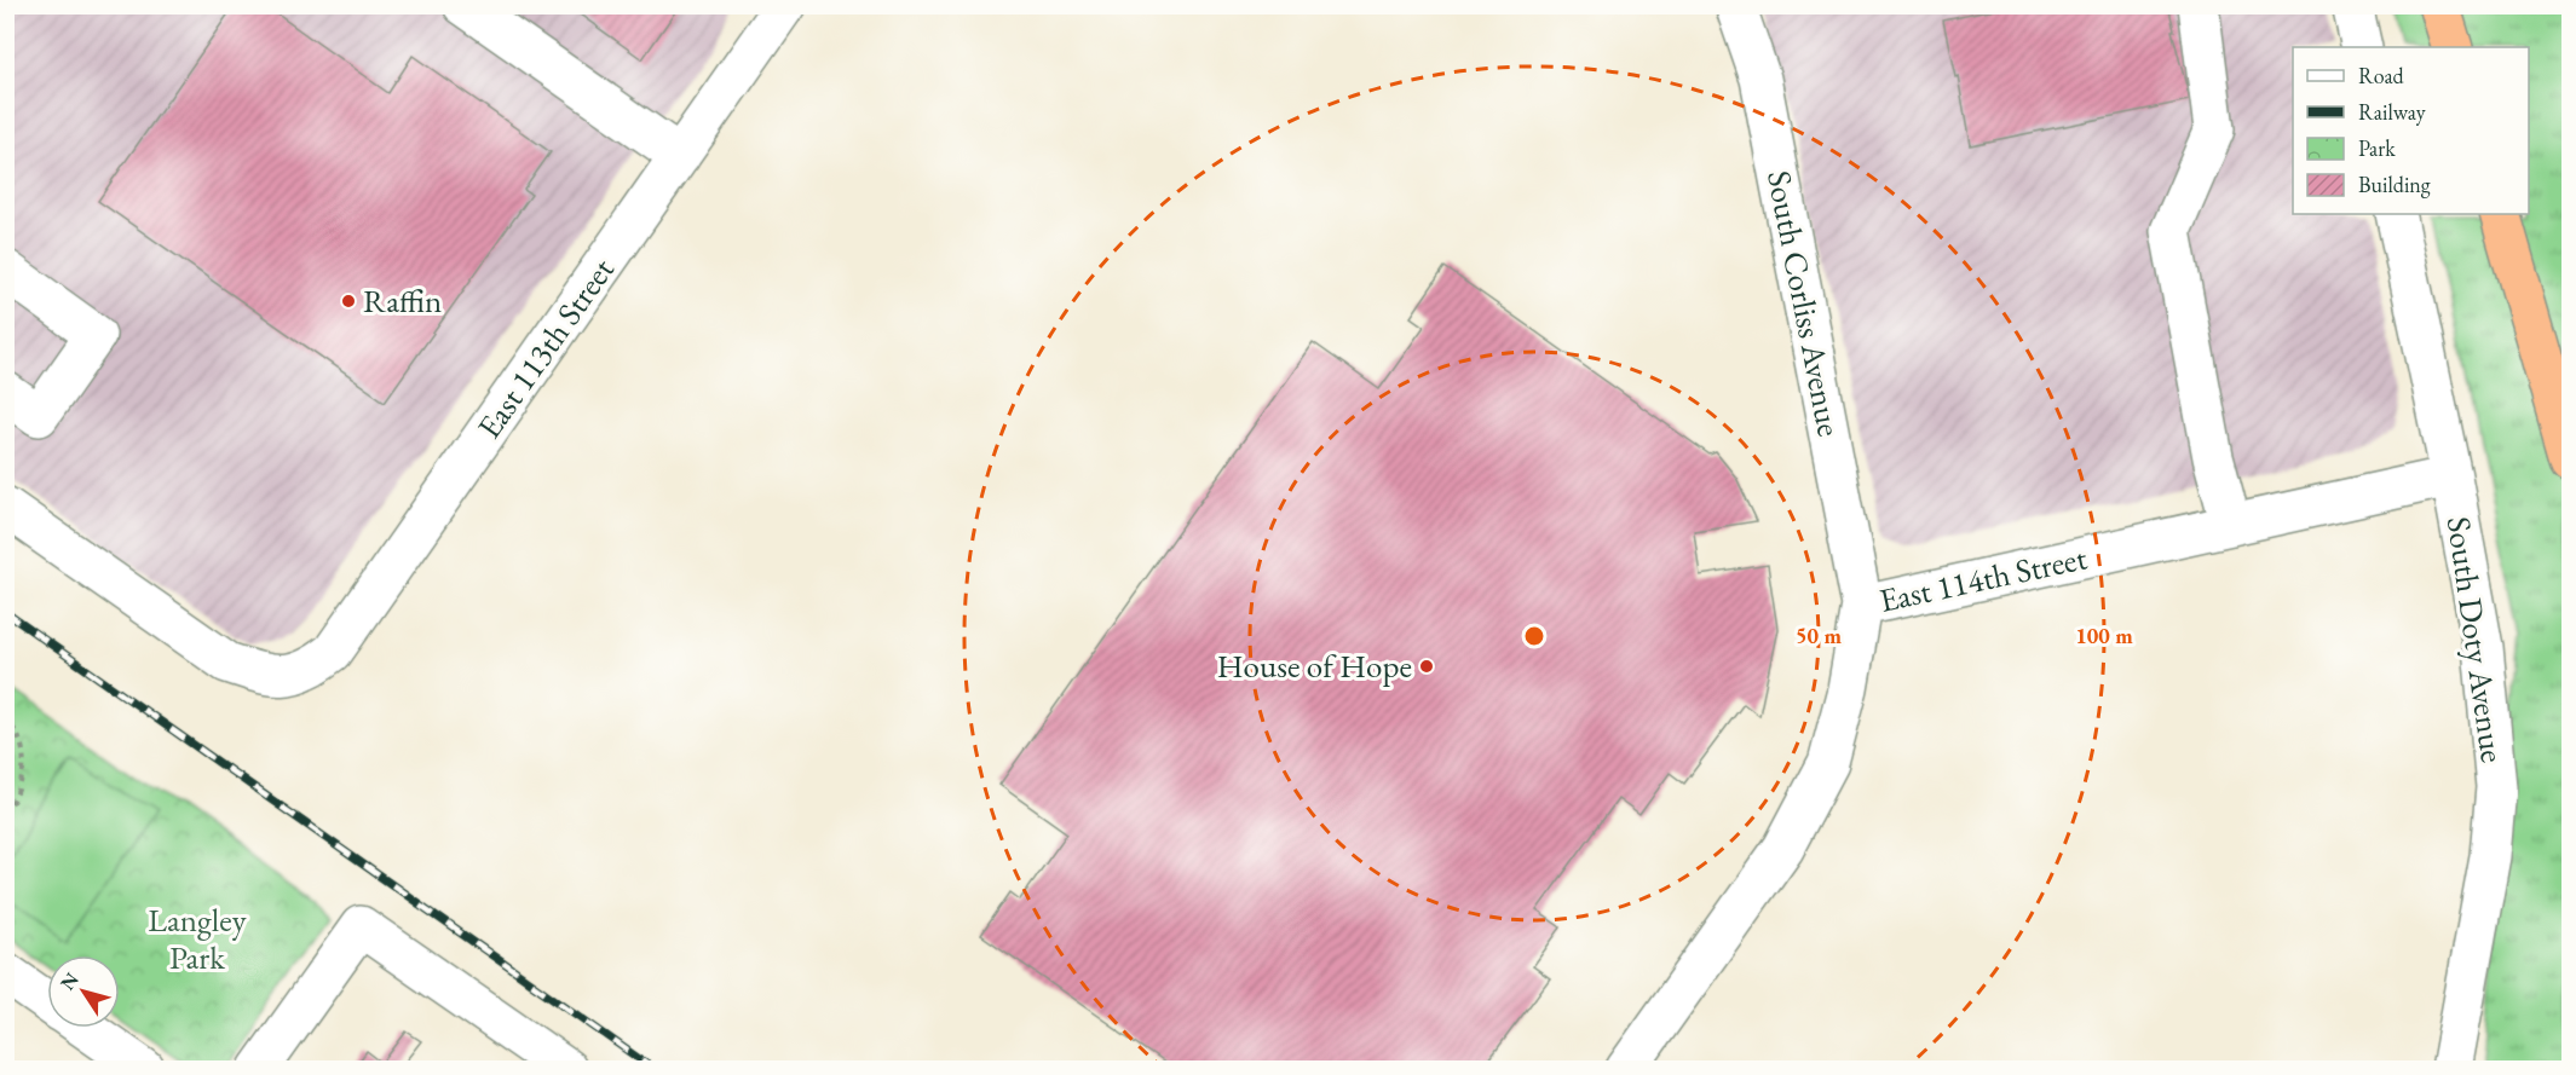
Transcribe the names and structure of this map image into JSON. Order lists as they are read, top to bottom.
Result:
{
  "streets": {
    "street": [
      "South Corliss Avenue",
      "East 113th Street",
      "East 114th Street",
      "South Doty Avenue"
    ]
  },
  "crossings": [
    ["South Corliss Avenue", "East 114th Street"],
    ["East 114th Street", "South Doty Avenue"]
  ],
  "parks": ["Langley Park"],
  "places": ["Raffin", "House of Hope"],
  "legend": [
    "Road",
    "Railway",
    "Park",
    "Building"
  ],
  "north": "top left",
  "rings": ["50 m", "100 m"]
}
